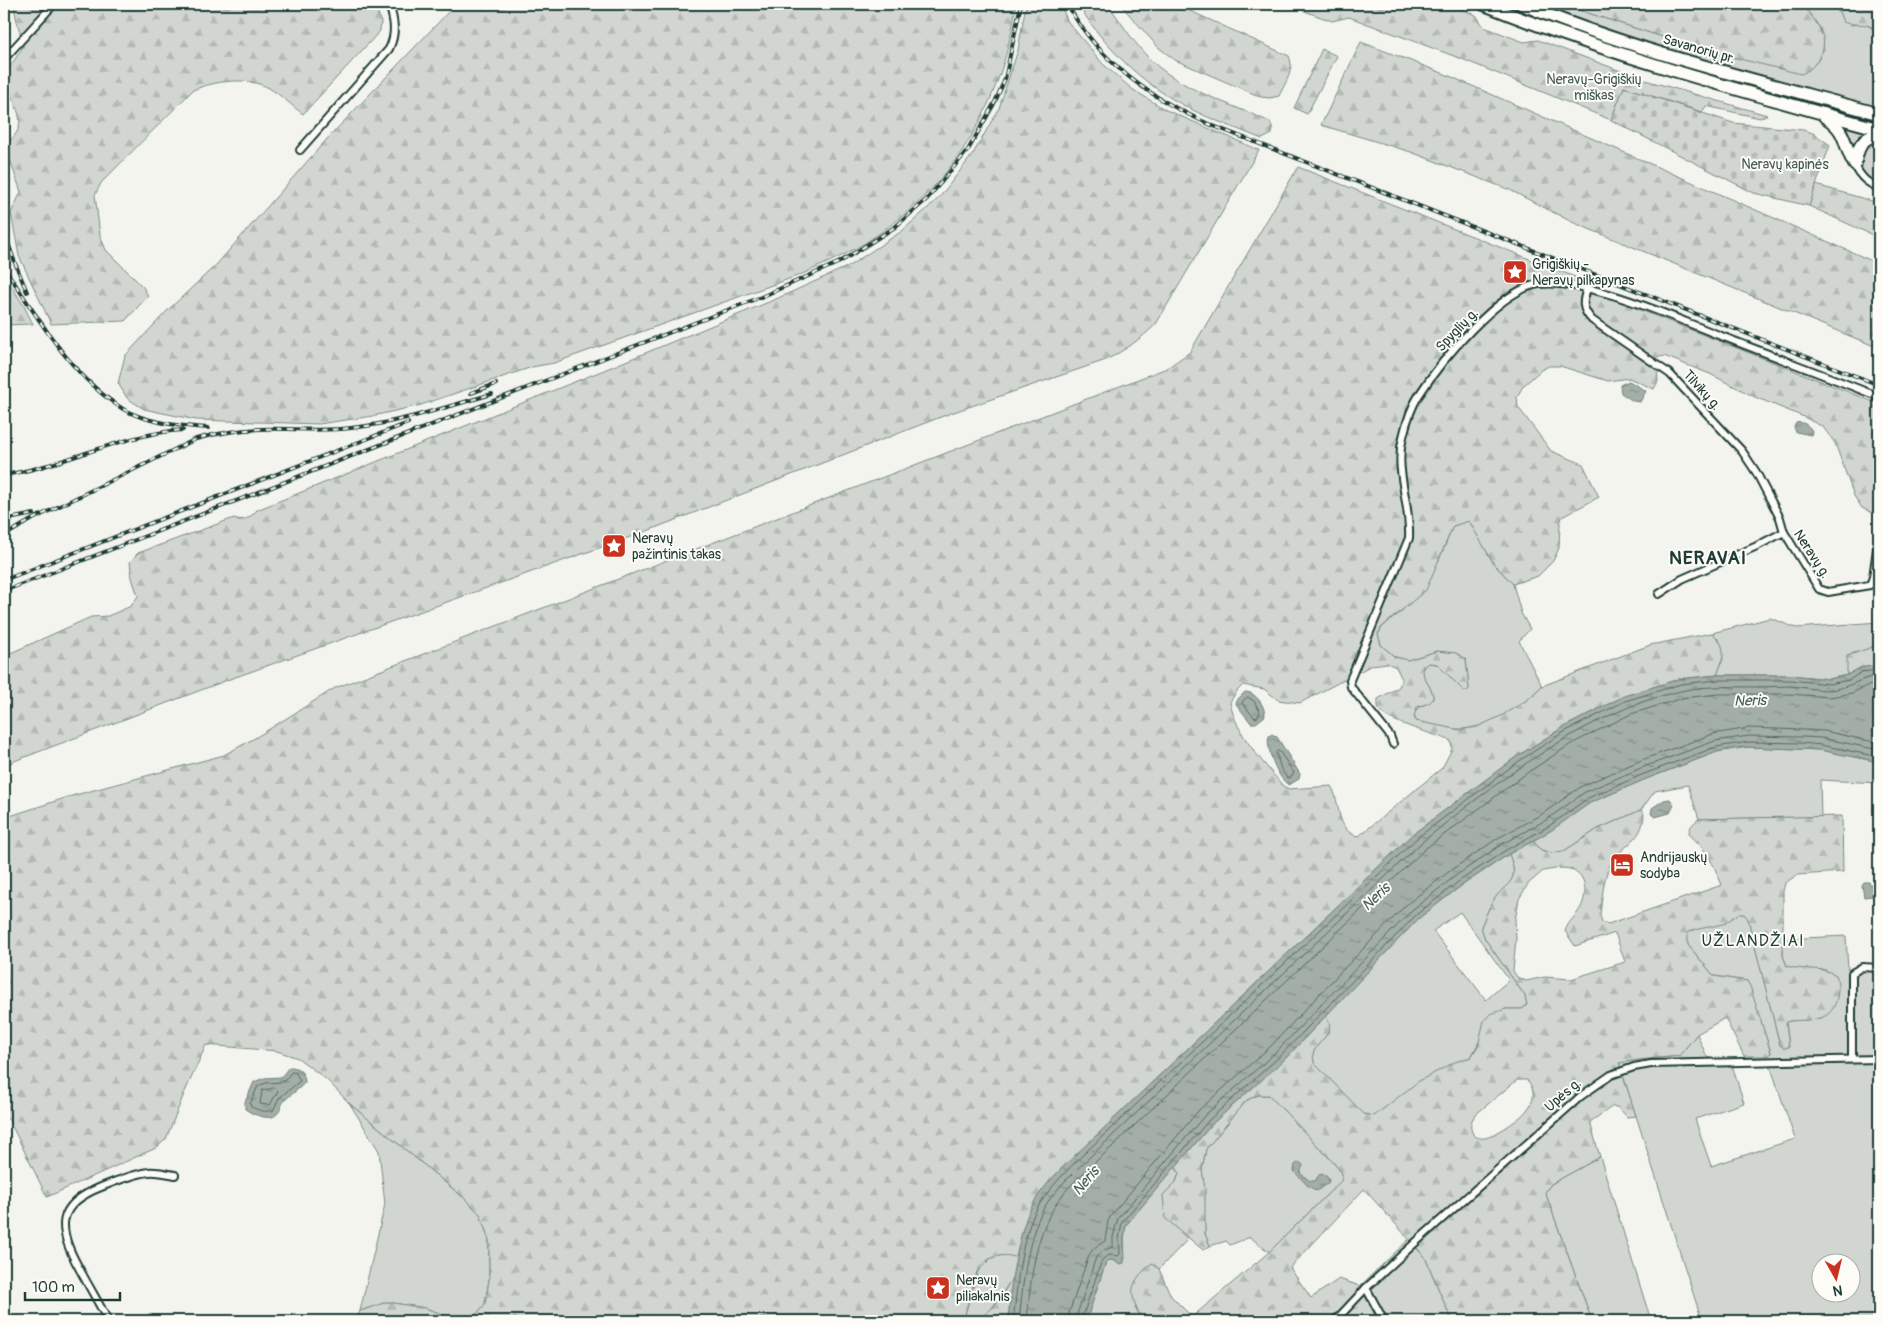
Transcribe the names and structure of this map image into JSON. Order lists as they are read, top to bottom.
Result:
{
  "streets": {
    "highway": ["Savanorių pr."],
    "street": [
      "Spyglių g.",
      "Tilvikų g.",
      "Neravų g.",
      "Upės g."
    ]
  },
  "crossings": [
    ["Spyglių g.", "Tilvikų g."],
    ["Tilvikų g.", "Neravų g."]
  ],
  "districts": ["NERAVAI", "UŽLANDŽIAI"],
  "water": ["Neris"],
  "parks": ["Neravų-Grigiškių miškas", "Neravų kapinės"],
  "places": {
    "place": ["Grigiškių - Neravų pilkapynas", "Neravų pažintinis takas", "Neravų piliakalnis"],
    "hotel": ["Andrijauskų sodyba"]
  },
  "scale_bar": "100 m",
  "north": "bottom"
}
